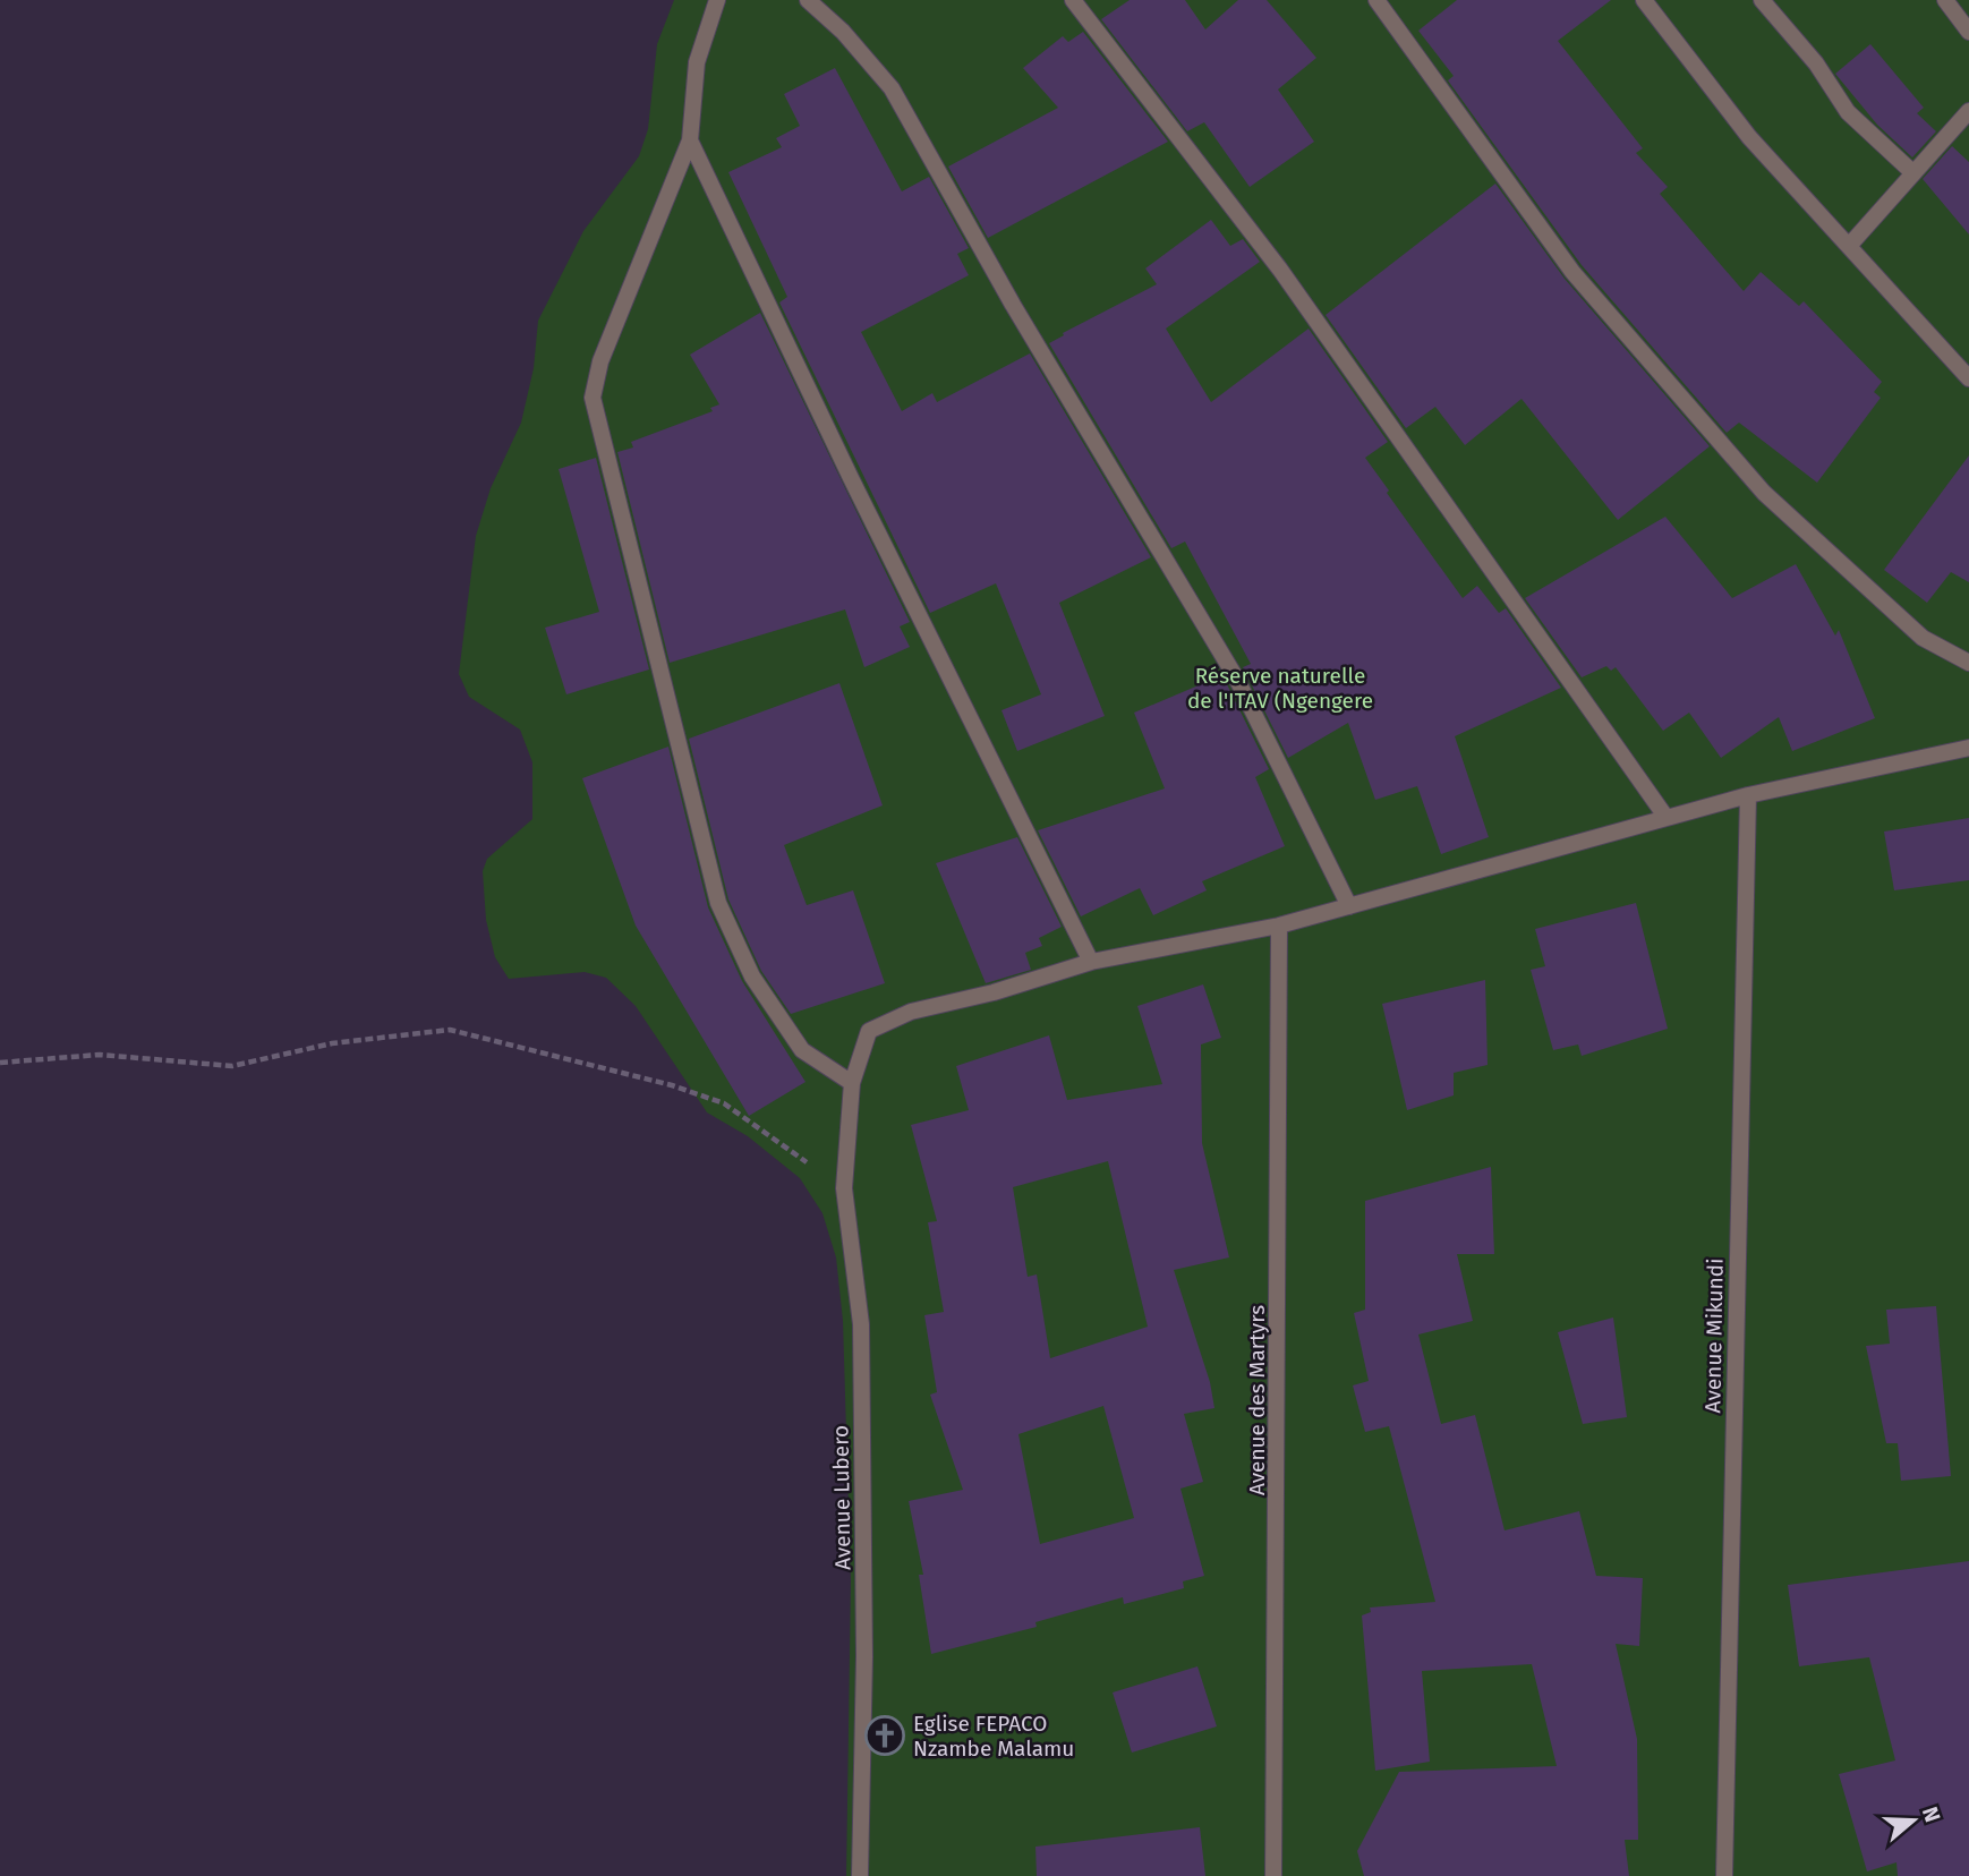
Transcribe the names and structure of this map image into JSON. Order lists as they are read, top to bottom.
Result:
{
  "streets": {
    "street": ["Avenue Mikundi", "Avenue des Martyrs", "Avenue Lubero"]
  },
  "parks": ["Réserve naturelle de l'ITAV (Ngengere"],
  "places": {
    "church": ["Eglise FEPACO Nzambe Malamu"]
  },
  "north": "right"
}
